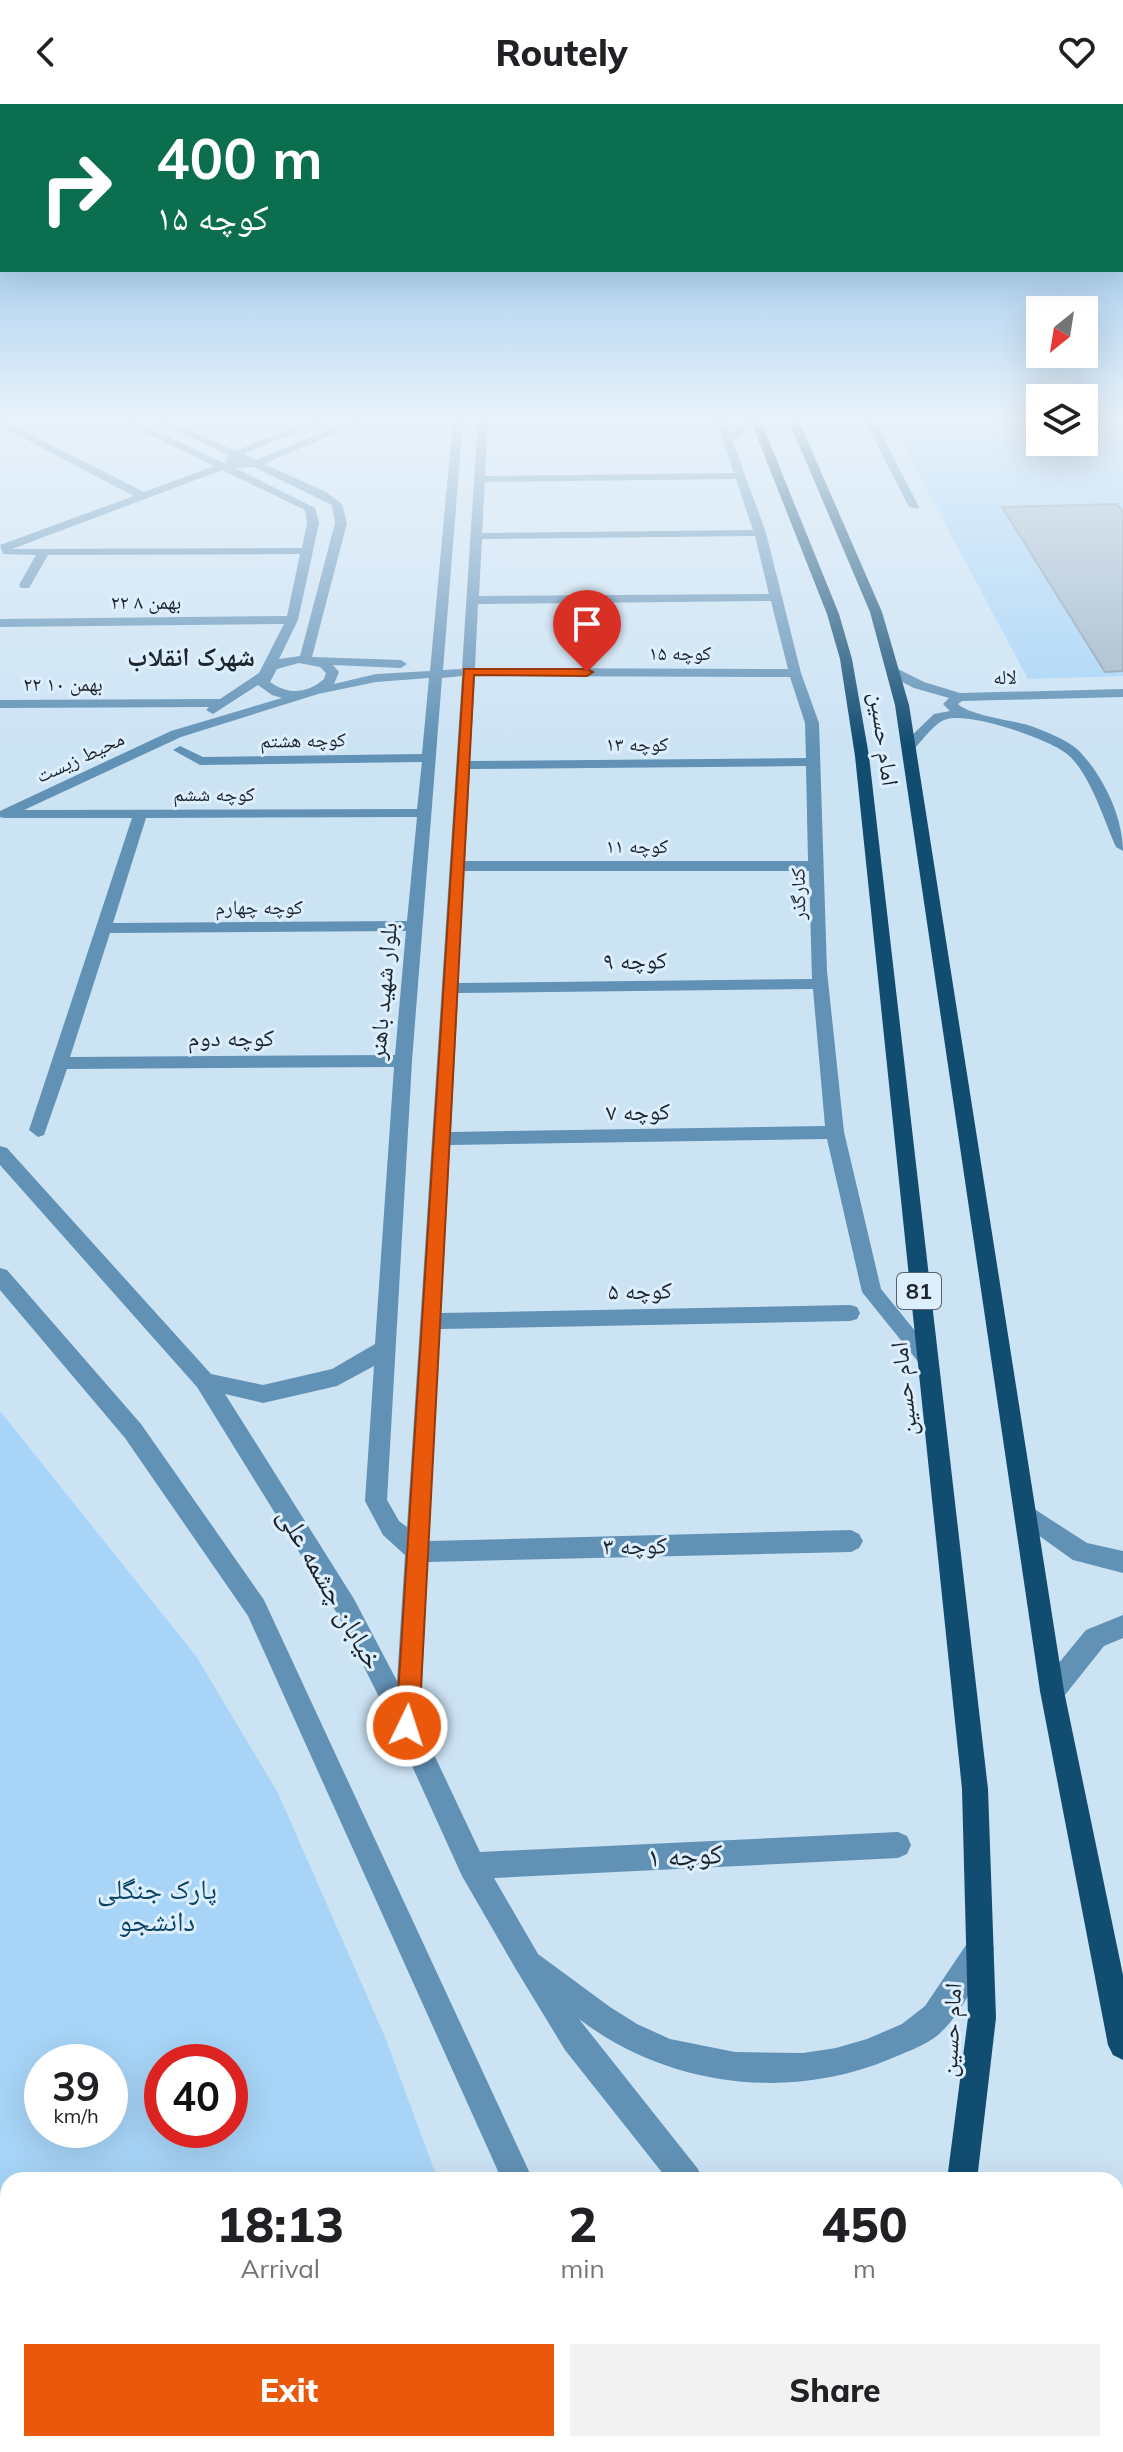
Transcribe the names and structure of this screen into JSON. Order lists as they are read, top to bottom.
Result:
{
  "streets": {
    "main road": ["امام حسین", "81"],
    "street": [
      "۲۲ بهمن ۸",
      "کوچه ۱۵",
      "لاله",
      "۲۲ بهمن ۱۰",
      "کوچه هشتم",
      "کوچه ۱۳",
      "محیط زیست",
      "کوچه ششم",
      "کوچه ۱۱",
      "کنارگذر",
      "کوچه چهارم",
      "کوچه ۹",
      "بلوار شهید باهنر",
      "کوچه دوم",
      "کوچه ۷",
      "کوچه ۵",
      "کوچه ۳",
      "خیابان چشمه علی",
      "کوچه ۱"
    ]
  },
  "crossings": [
    ["کوچه ۱۵", "محیط زیست"],
    ["کوچه ۱۵", "کنارگذر"],
    ["کوچه ۱۵", "بلوار شهید باهنر"],
    ["لاله", "امام حسین"],
    ["۲۲ بهمن ۱۰", "محیط زیست"],
    ["امام حسین", "کنارگذر"],
    ["کوچه هشتم", "بلوار شهید باهنر"],
    ["کوچه ۱۳", "کنارگذر"],
    ["محیط زیست", "کوچه ششم"],
    ["محیط زیست", "بلوار شهید باهنر"],
    ["کوچه ششم", "بلوار شهید باهنر"],
    ["کوچه ۱۱", "کنارگذر"],
    ["کنارگذر", "کوچه ۹"],
    ["کنارگذر", "کوچه ۷"],
    ["کوچه چهارم", "بلوار شهید باهنر"],
    ["بلوار شهید باهنر", "کوچه دوم"],
    ["بلوار شهید باهنر", "کوچه ۳"],
    ["خیابان چشمه علی", "کوچه ۱"]
  ],
  "districts": ["شهرک انقلاب"],
  "parks": ["پارک جنگلی دانشجو"],
  "north": "bottom left",
  "page": {
    "header": "Routely",
    "turn": ["400 m", "کوچه ۱۵"],
    "speed": "39 km/h",
    "limit": "40",
    "eta": [
      "18:13",
      "Arrival",
      "2",
      "min",
      "450",
      "m"
    ],
    "buttons": ["Exit", "Share"]
  }
}
